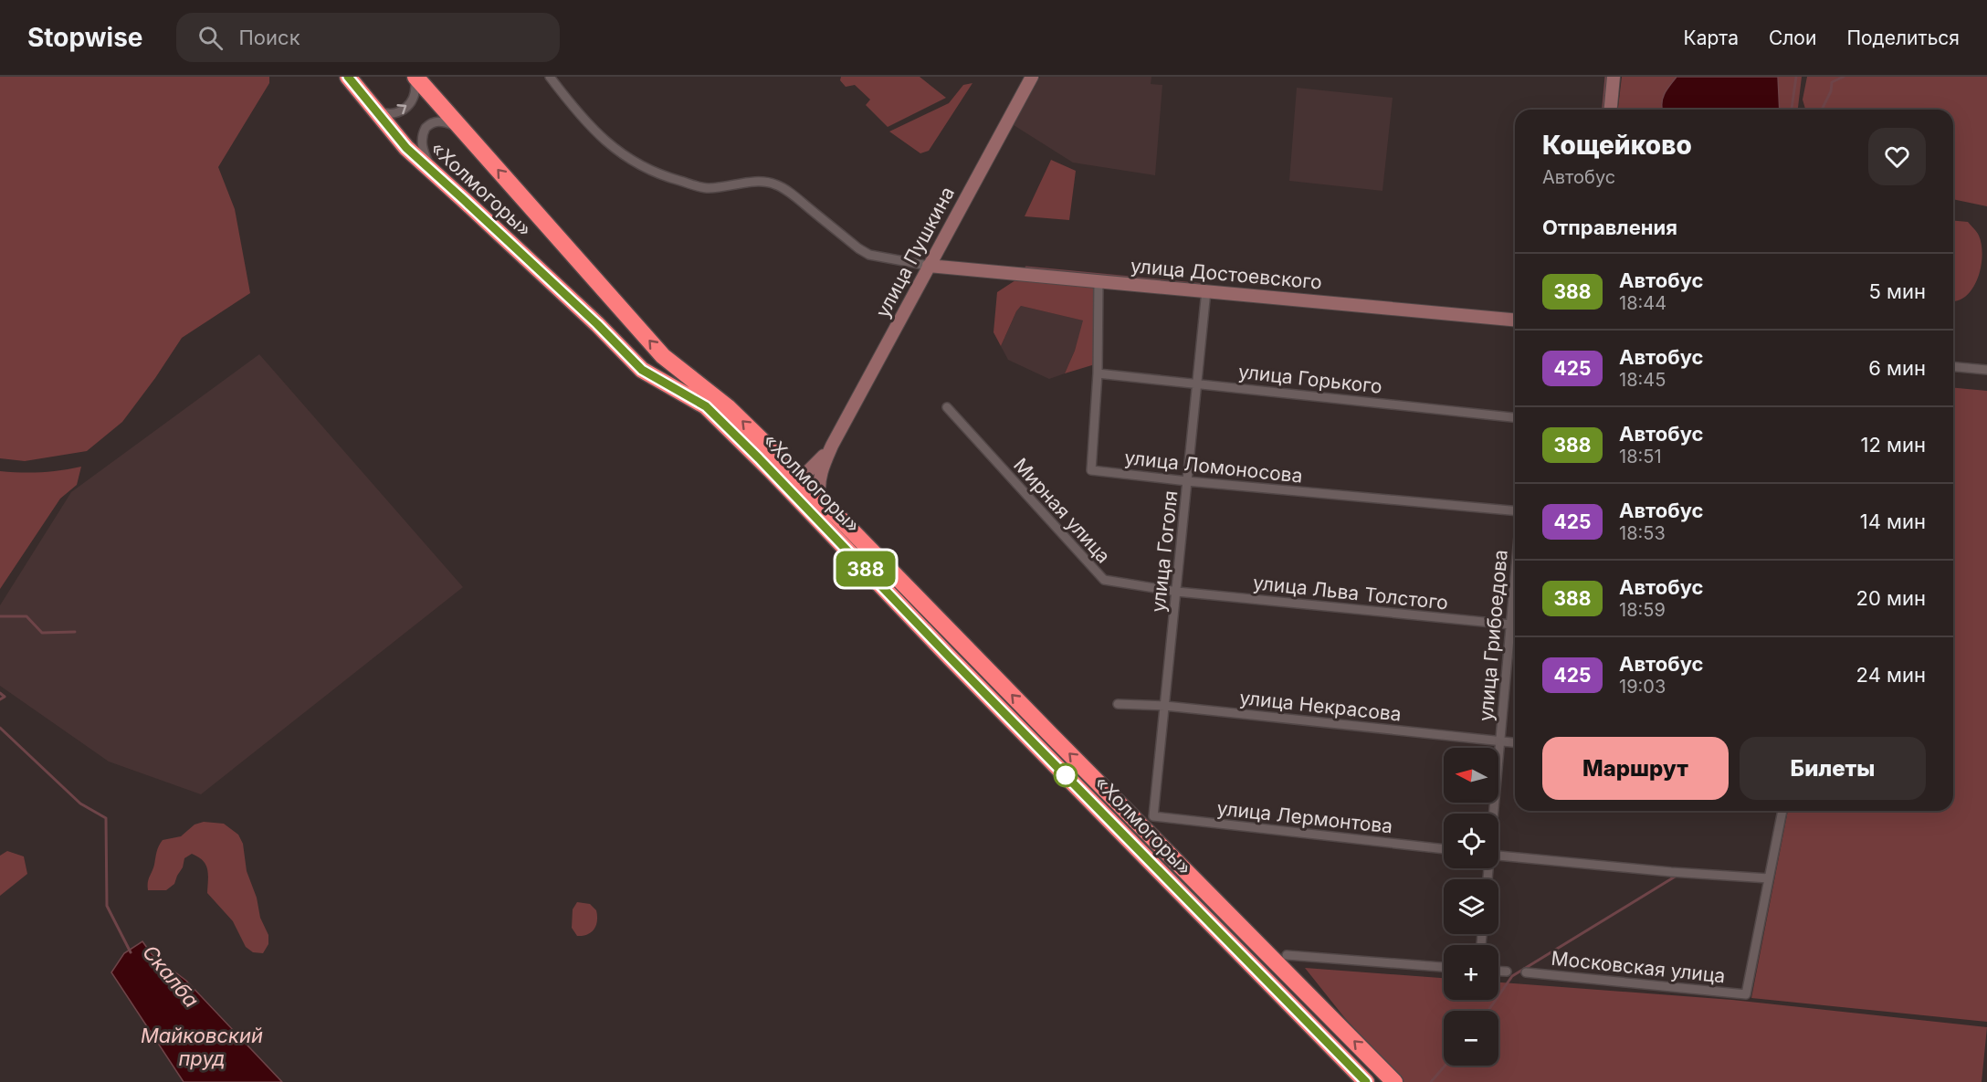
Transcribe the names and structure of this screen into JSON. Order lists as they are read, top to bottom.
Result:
{
  "streets": {
    "highway": ["«Холмогоры»"],
    "street": [
      "улица Пушкина",
      "улица Достоевского",
      "улица Горького",
      "улица Ломоносова",
      "Мирная улица",
      "улица Гоголя",
      "улица Льва Толстого",
      "улица Грибоедова",
      "улица Некрасова",
      "улица Лермонтова",
      "Московская улица"
    ]
  },
  "crossings": [
    ["улица Пушкина", "улица Достоевского"],
    ["улица Достоевского", "улица Ломоносова"],
    ["улица Достоевского", "улица Гоголя"],
    ["улица Горького", "улица Ломоносова"],
    ["улица Горького", "улица Гоголя"],
    ["улица Ломоносова", "улица Гоголя"],
    ["Мирная улица", "улица Гоголя"],
    ["Мирная улица", "улица Льва Толстого"],
    ["улица Гоголя", "улица Льва Толстого"],
    ["улица Гоголя", "улица Некрасова"],
    ["улица Гоголя", "улица Лермонтова"],
    ["улица Грибоедова", "улица Некрасова"]
  ],
  "water": ["Скалба", "Майковский пруд"],
  "lines": ["bus line 388"],
  "north": "left",
  "page": {
    "header": "Stopwise",
    "search": "Поиск",
    "nav": ["Карта", "Слои", "Поделиться"],
    "on_map": "388",
    "heading": [
      ["Кощейково", "Автобус"],
      "Отправления"
    ],
    "list": [
      {
        "mark": "388",
        "name": "Автобус",
        "note": "18:44",
        "value": "5 мин"
      },
      {
        "mark": "425",
        "name": "Автобус",
        "note": "18:45",
        "value": "6 мин"
      },
      {
        "mark": "388",
        "name": "Автобус",
        "note": "18:51",
        "value": "12 мин"
      },
      {
        "mark": "425",
        "name": "Автобус",
        "note": "18:53",
        "value": "14 мин"
      },
      {
        "mark": "388",
        "name": "Автобус",
        "note": "18:59",
        "value": "20 мин"
      },
      {
        "mark": "425",
        "name": "Автобус",
        "note": "19:03",
        "value": "24 мин"
      }
    ],
    "buttons": ["Маршрут", "Билеты"],
    "map_buttons": ["+", "−"]
  }
}
